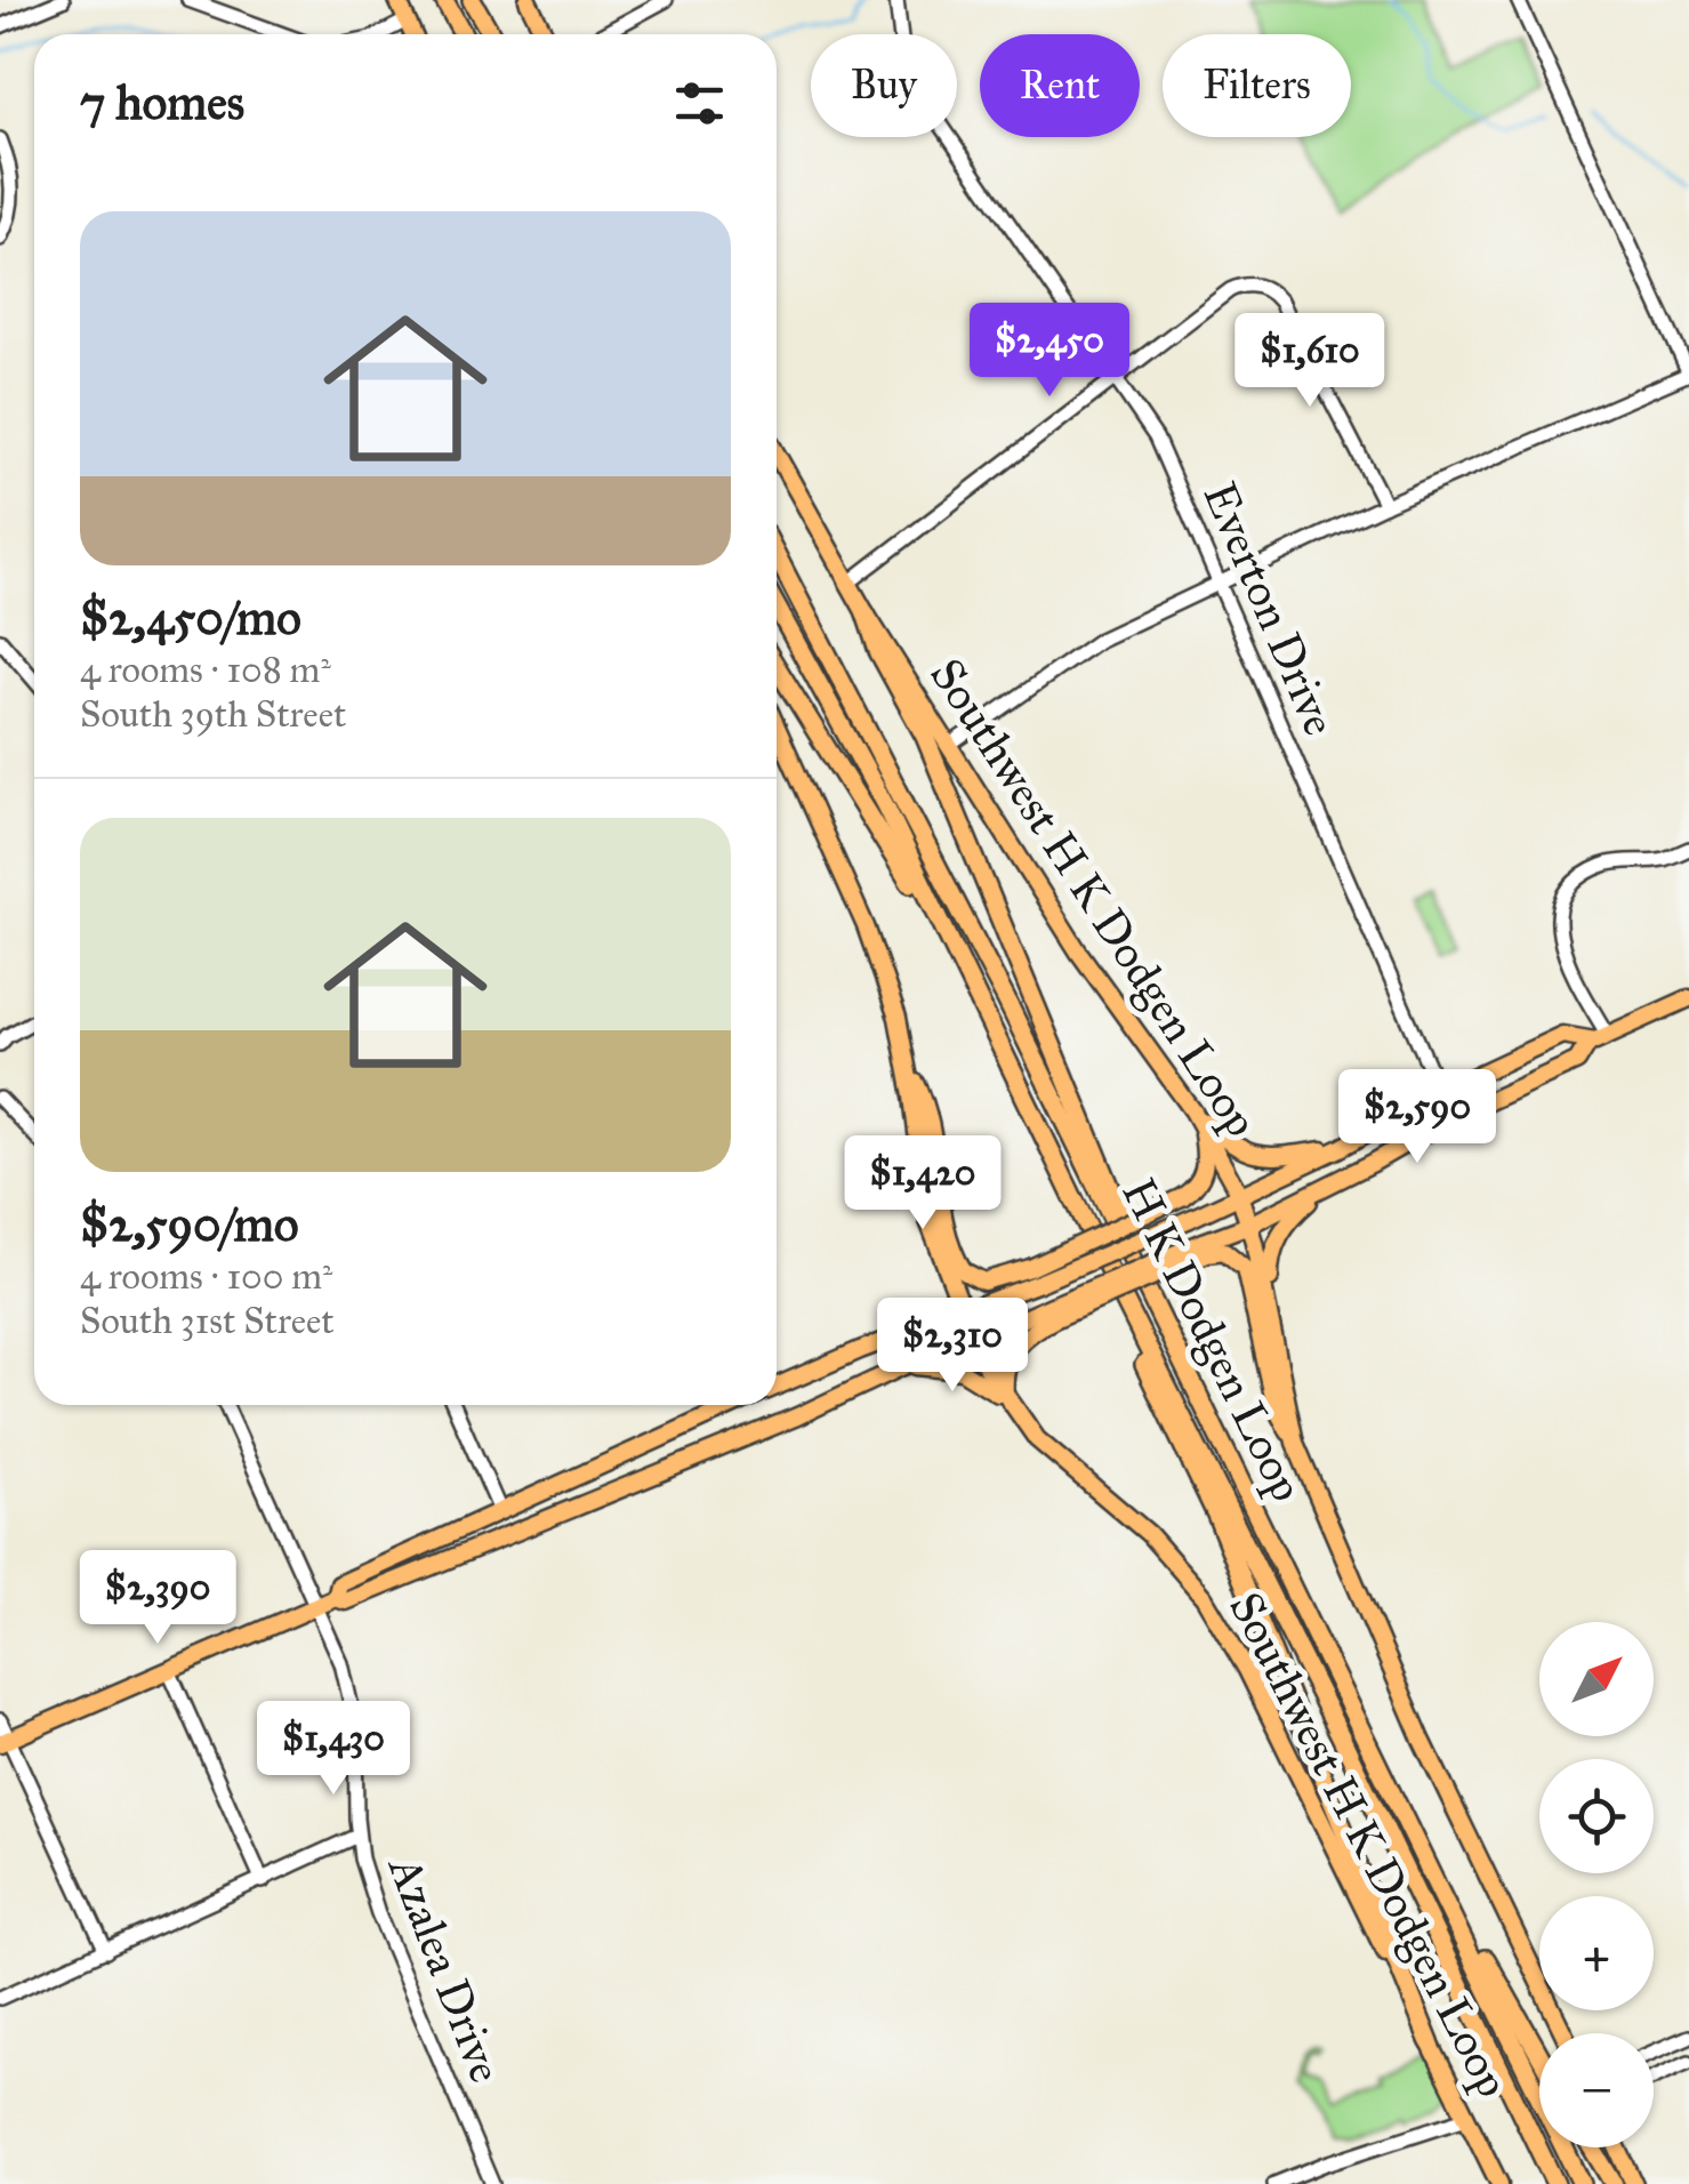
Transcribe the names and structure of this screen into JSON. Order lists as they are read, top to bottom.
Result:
{
  "streets": {
    "highway": ["H K Dodgen Loop"],
    "main road": ["Southwest H K Dodgen Loop"],
    "street": ["Everton Drive", "Azalea Drive"]
  },
  "north": "top right",
  "page": {
    "chip": ["Buy", "Rent", "Filters"],
    "heading": "7 homes",
    "list": [
      {
        "name": "$2,450/mo",
        "note": "4 rooms · 108 m² · South 39th Street"
      },
      {
        "name": "$2,590/mo",
        "note": "4 rooms · 100 m² · South 31st Street"
      }
    ],
    "price": [
      "$2,450",
      "$1,610",
      "$2,590",
      "$1,420",
      "$2,310",
      "$2,390",
      "$1,430"
    ],
    "map_buttons": ["+", "−"]
  }
}
